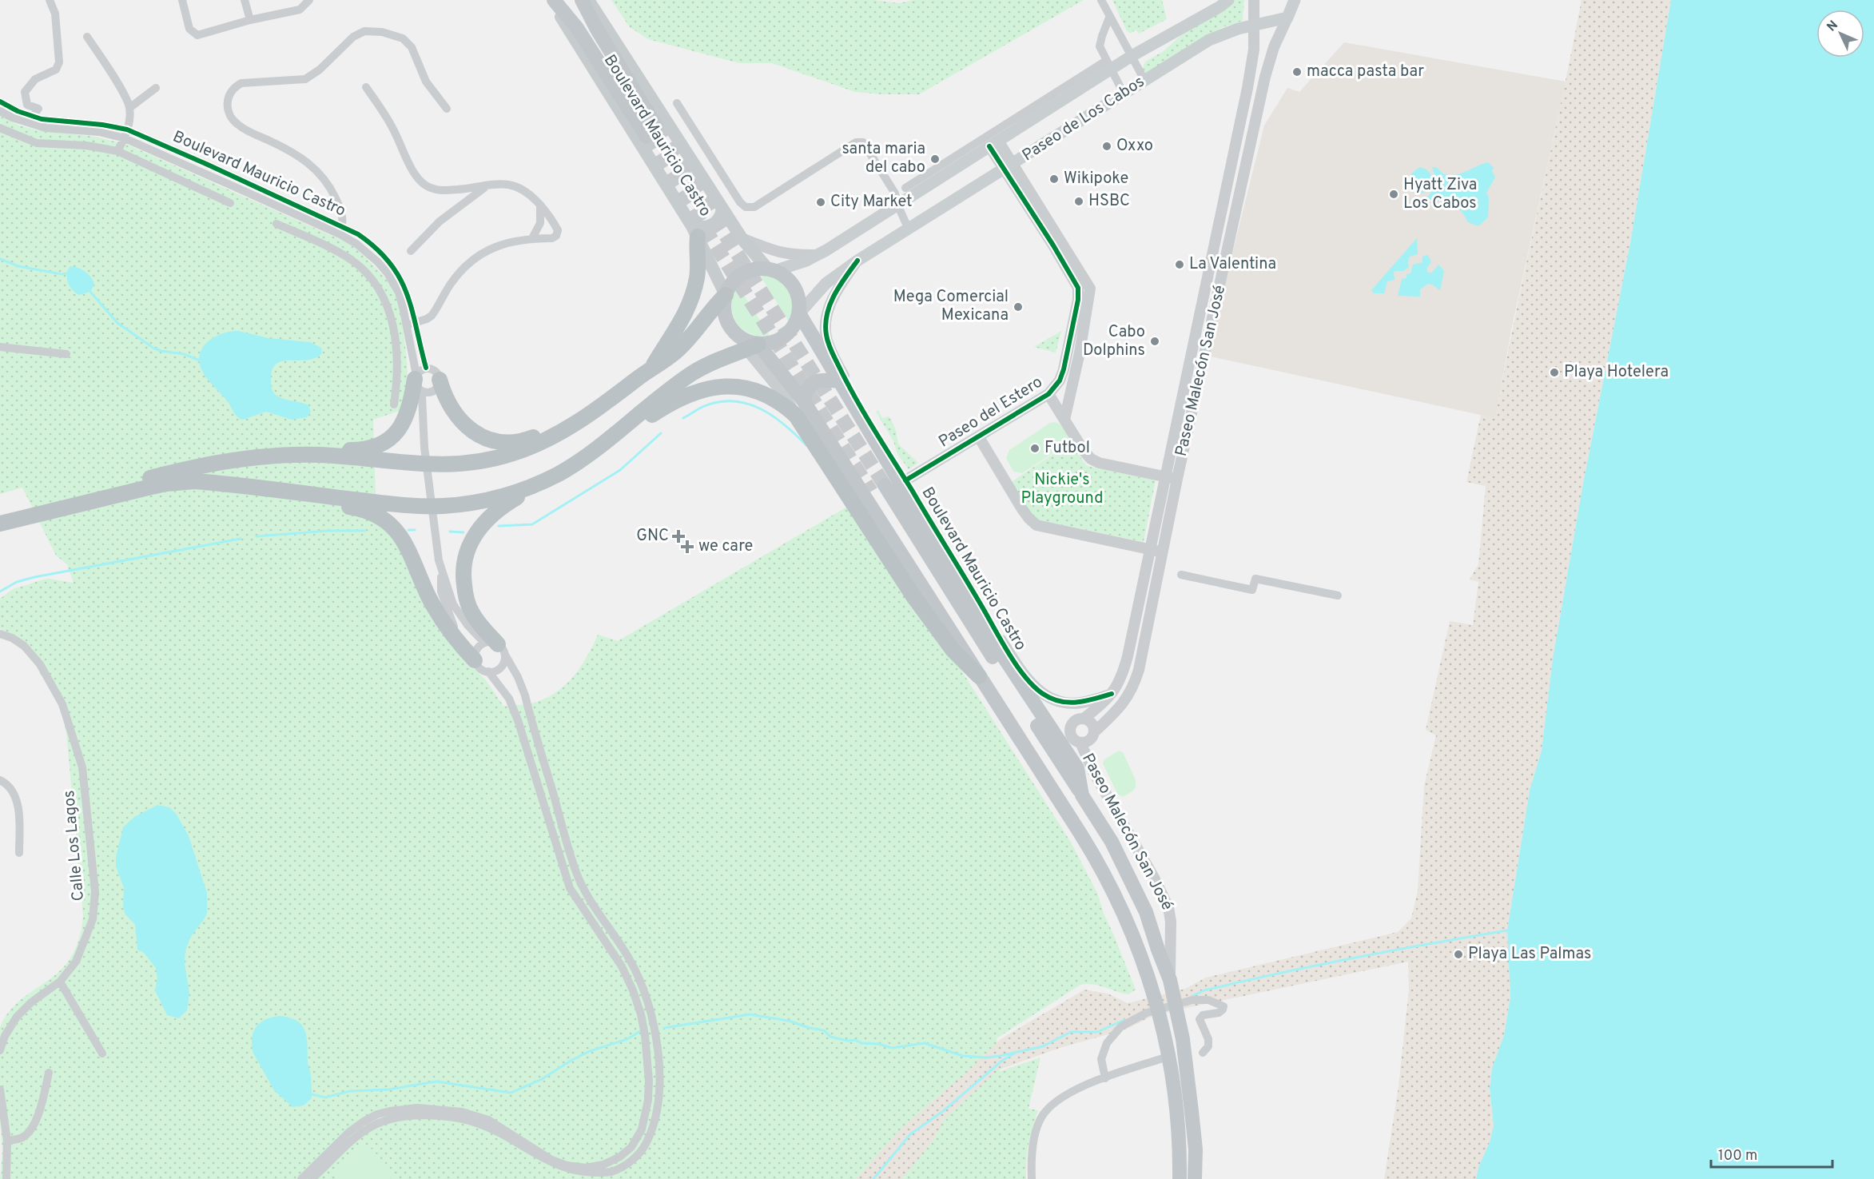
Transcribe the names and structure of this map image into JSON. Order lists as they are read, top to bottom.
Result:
{
  "streets": {
    "highway": ["Boulevard Mauricio Castro"],
    "main road": ["Paseo de Los Cabos", "Paseo Malecón San José"],
    "street": ["Paseo del Estero", "Calle Los Lagos"]
  },
  "crossings": [
    ["Paseo de Los Cabos", "Boulevard Mauricio Castro"],
    ["Paseo de Los Cabos", "Paseo Malecón San José"],
    ["Paseo de Los Cabos", "Paseo del Estero"],
    ["Boulevard Mauricio Castro", "Paseo Malecón San José"]
  ],
  "parks": ["Nickie's Playground"],
  "places": {
    "other": [
      "macca pasta bar",
      "Oxxo",
      "santa maria del cabo",
      "Wikipoke",
      "Hyatt Ziva Los Cabos",
      "HSBC",
      "City Market",
      "La Valentina",
      "Mega Comercial Mexicana",
      "Cabo Dolphins",
      "Playa Hotelera",
      "Futbol",
      "Playa Las Palmas"
    ],
    "health": ["GNC", "we care"]
  },
  "scale_bar": "100 m",
  "north": "top left"
}
